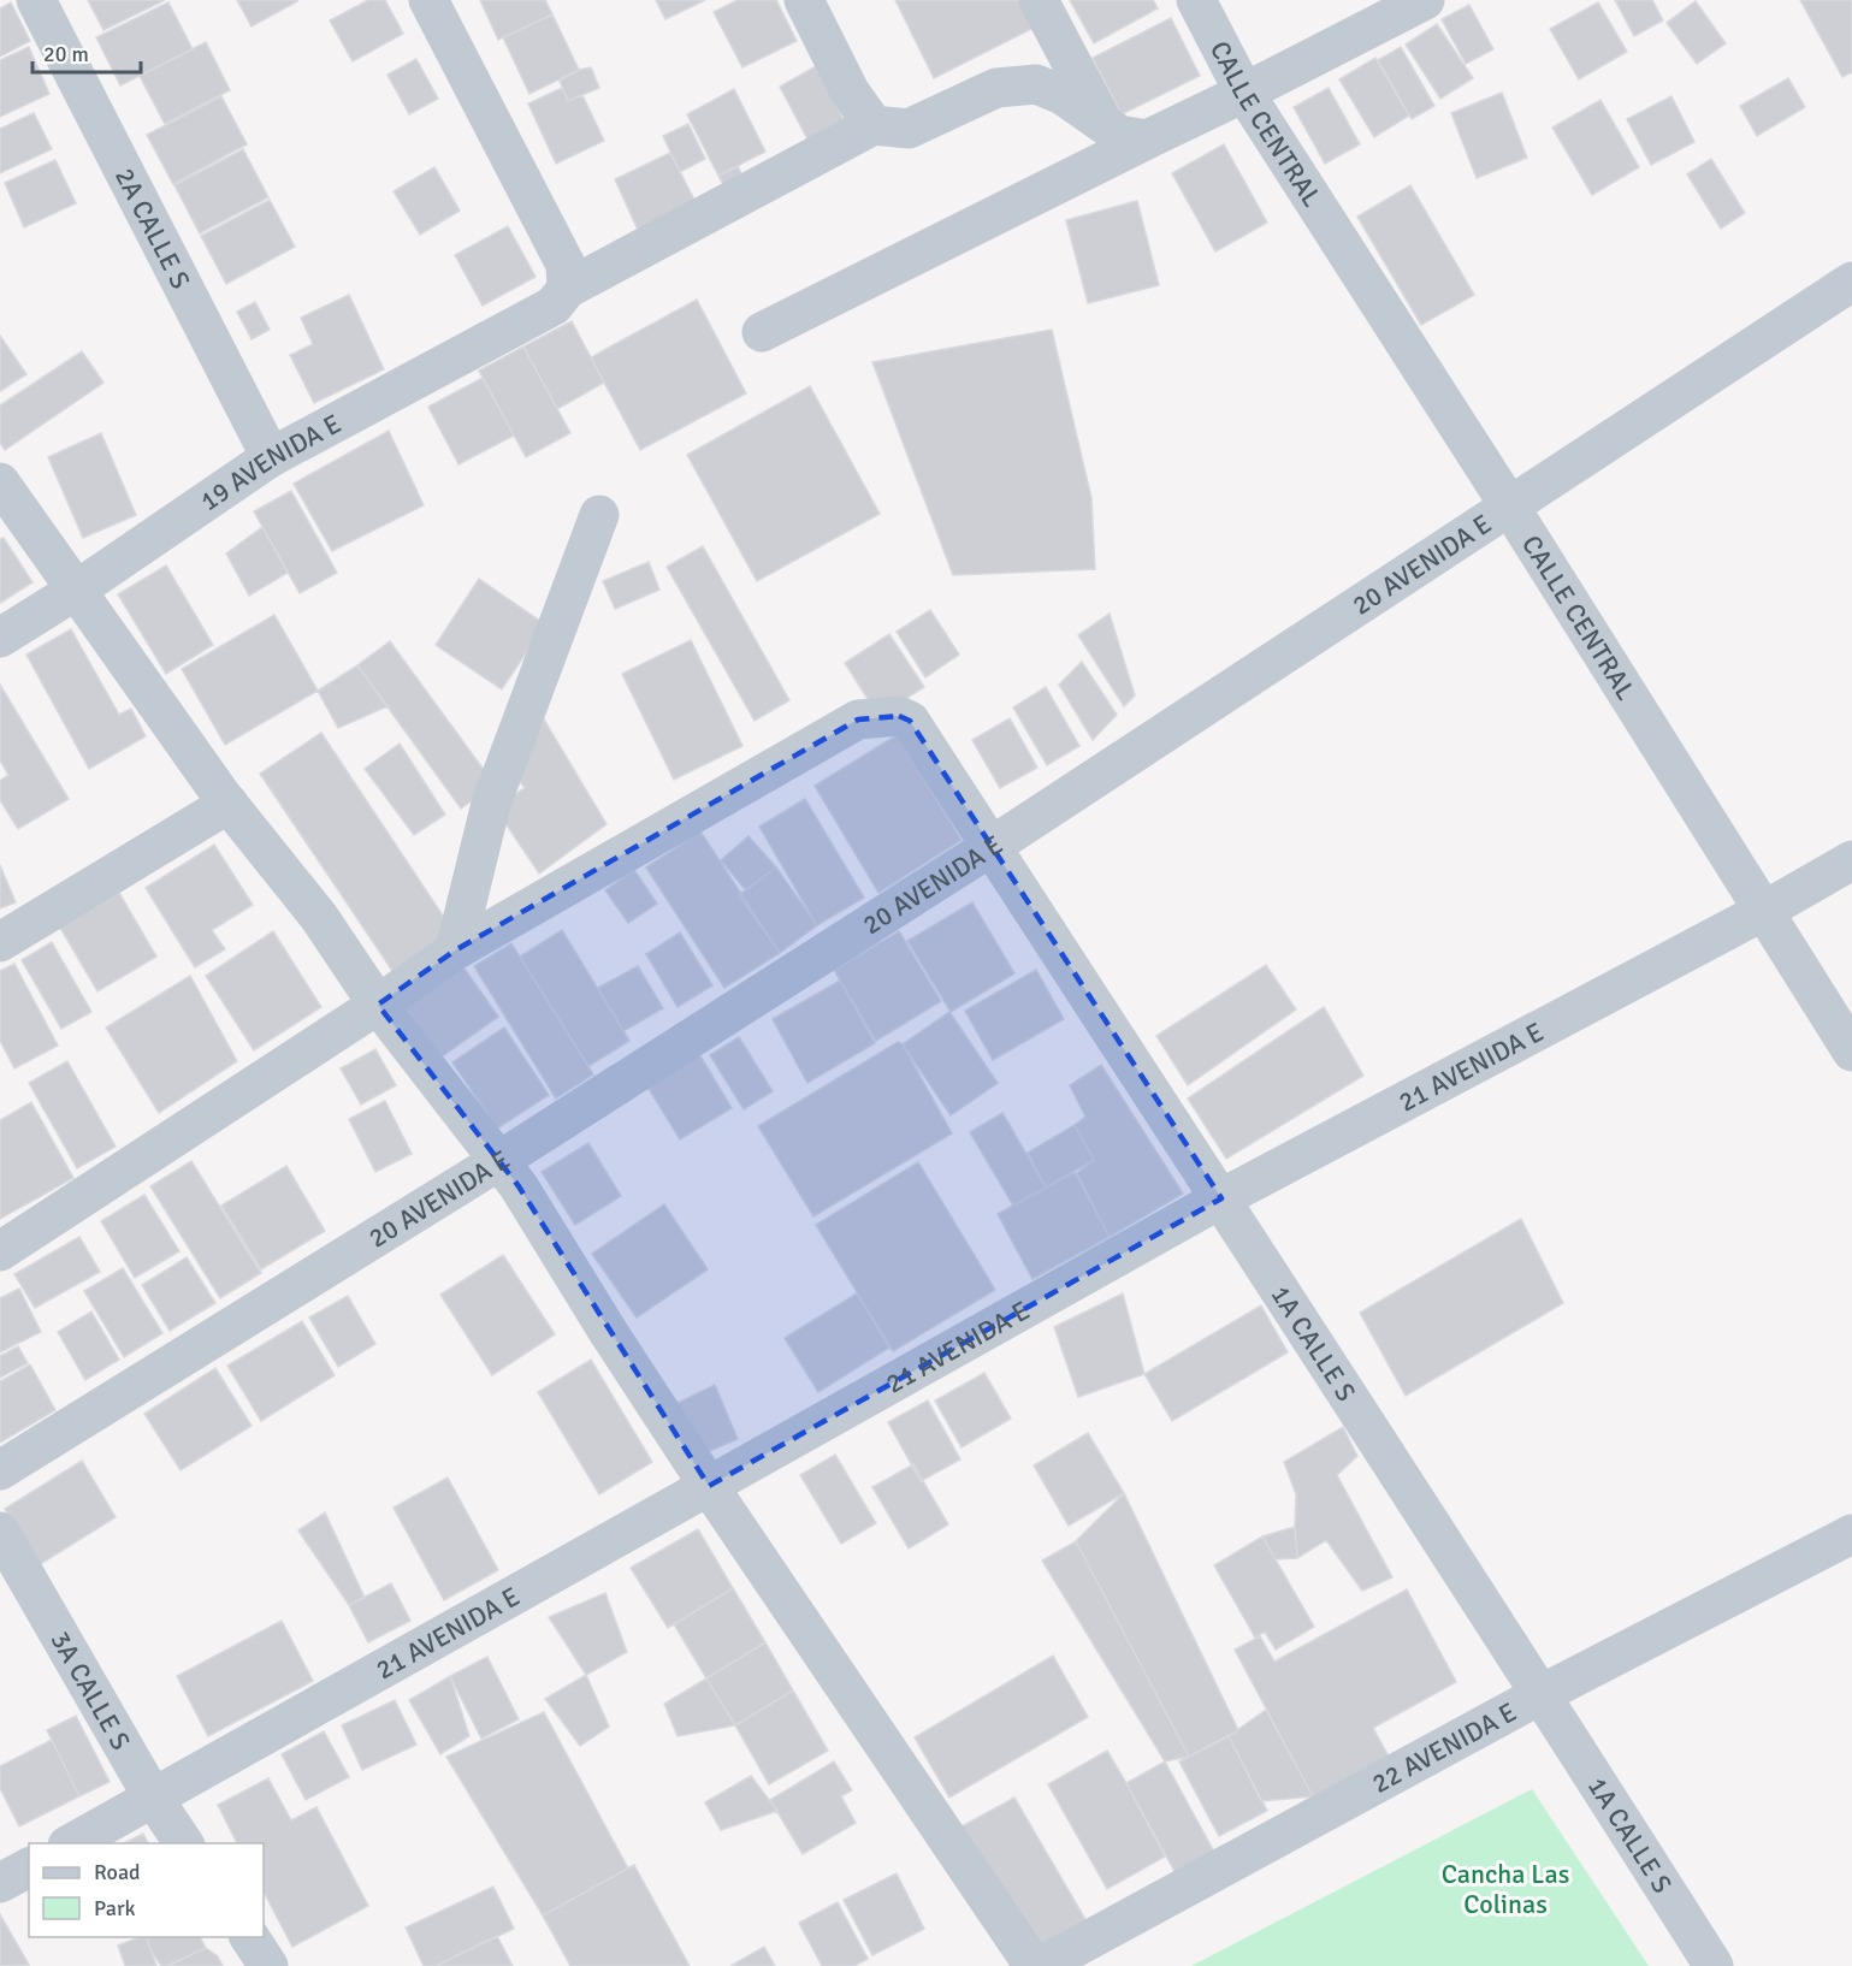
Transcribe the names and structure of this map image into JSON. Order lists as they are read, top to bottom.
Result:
{
  "streets": {
    "street": [
      "CALLE CENTRAL",
      "2A CALLE S",
      "19 AVENIDA E",
      "20 AVENIDA E",
      "21 AVENIDA E",
      "1A CALLE S",
      "3A CALLE S",
      "22 AVENIDA E"
    ]
  },
  "crossings": [
    ["CALLE CENTRAL", "20 AVENIDA E"],
    ["CALLE CENTRAL", "21 AVENIDA E"],
    ["2A CALLE S", "19 AVENIDA E"],
    ["20 AVENIDA E", "1A CALLE S"],
    ["21 AVENIDA E", "1A CALLE S"],
    ["21 AVENIDA E", "3A CALLE S"],
    ["1A CALLE S", "22 AVENIDA E"]
  ],
  "parks": ["Cancha Las Colinas"],
  "legend": ["Road", "Park"],
  "scale_bar": "20 m"
}
